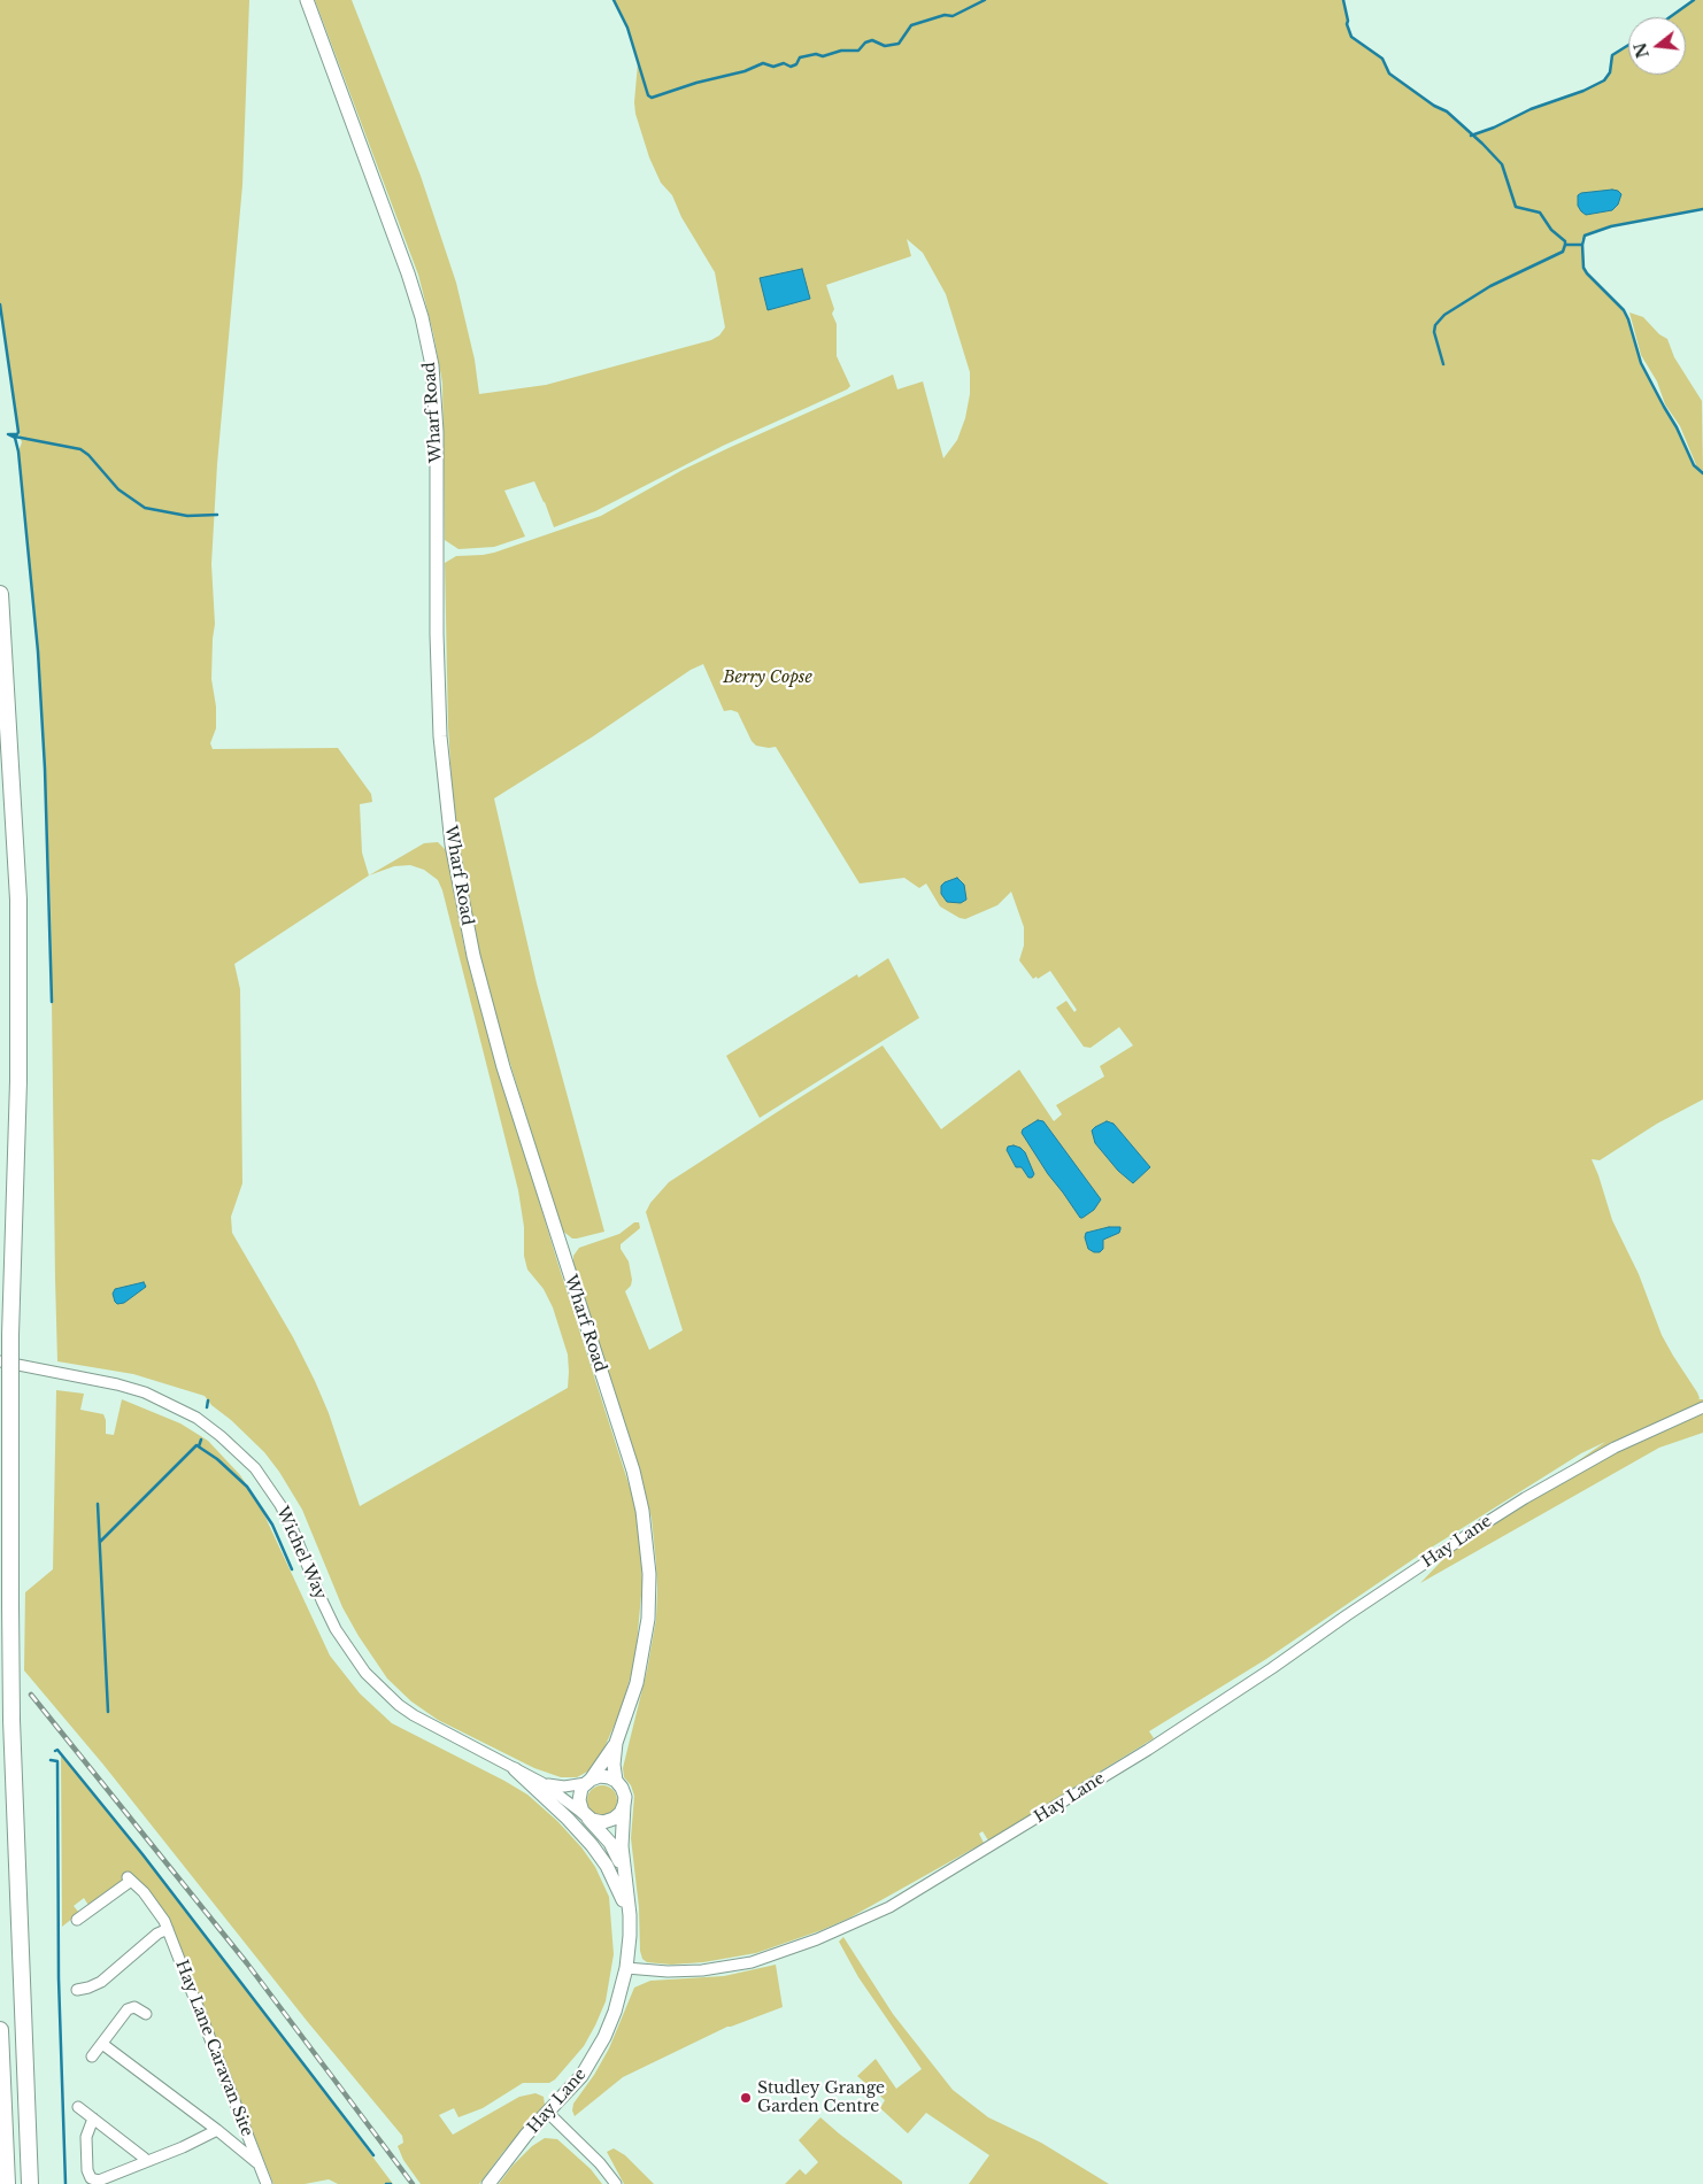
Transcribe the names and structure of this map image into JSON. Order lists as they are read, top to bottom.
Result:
{
  "streets": {
    "main road": ["Wharf Road", "Hay Lane"],
    "street": ["Wichel Way", "Hay Lane Caravan Site"]
  },
  "crossings": [
    ["Wharf Road", "Hay Lane"],
    ["Wharf Road", "Wichel Way"]
  ],
  "parks": ["Berry Copse"],
  "places": ["Studley Grange Garden Centre"],
  "north": "left"
}
